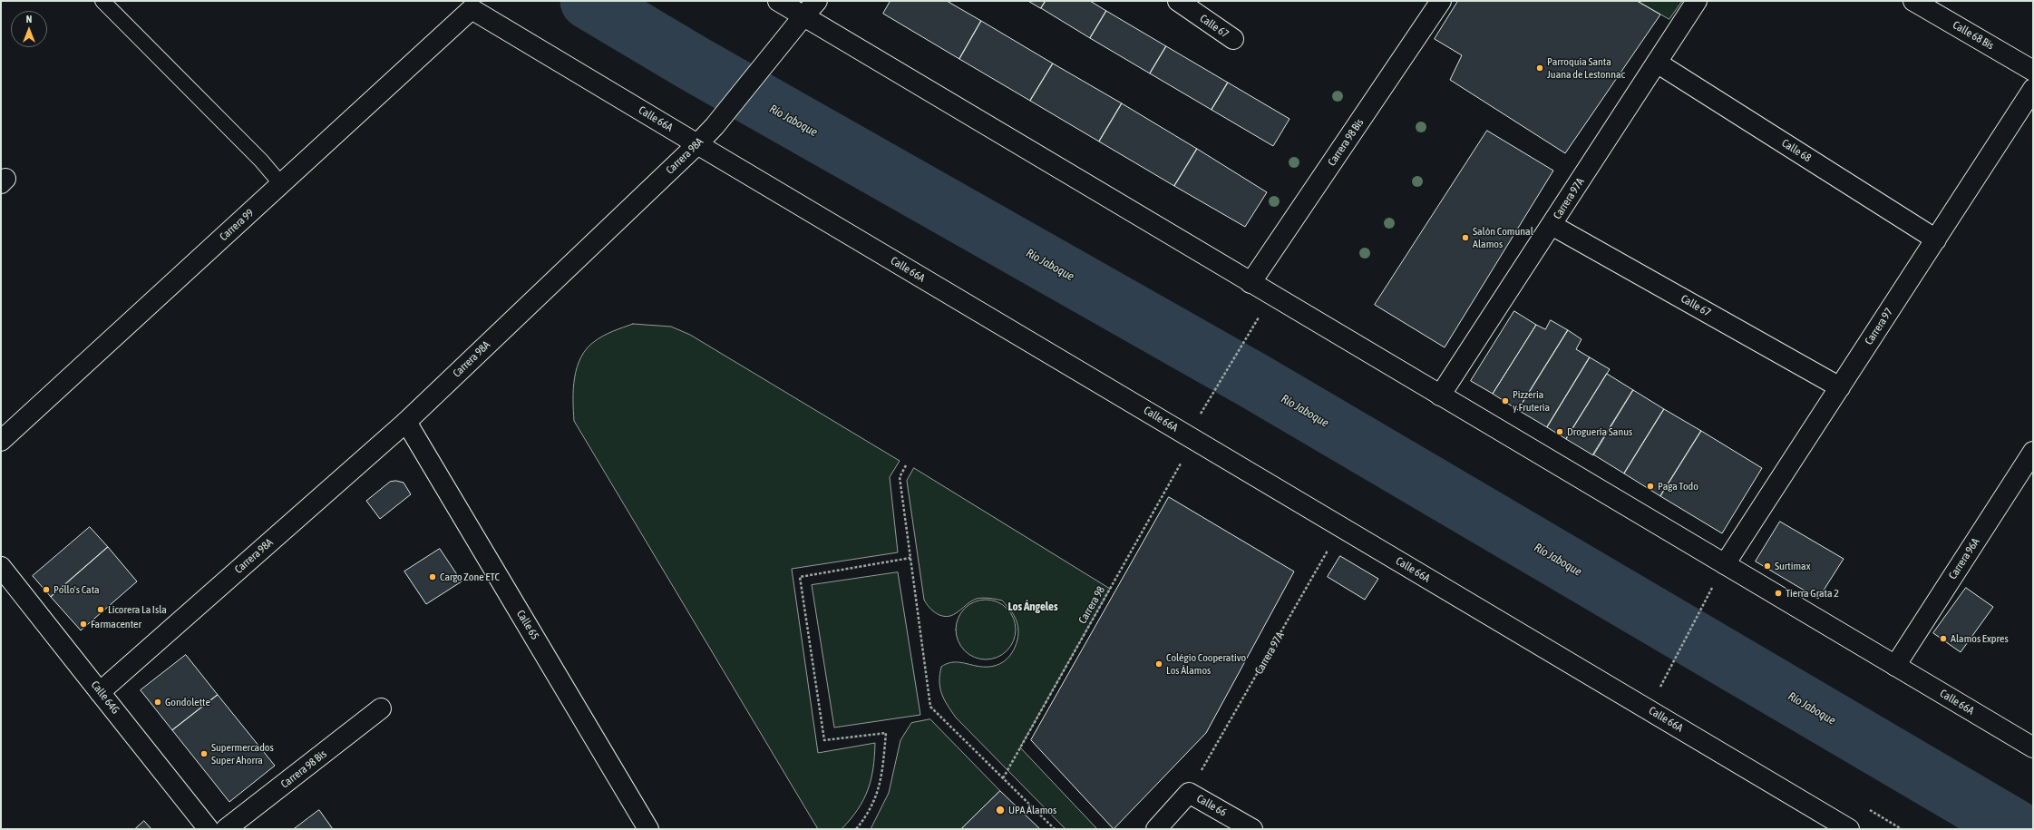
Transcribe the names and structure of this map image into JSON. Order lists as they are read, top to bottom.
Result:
{
  "streets": {
    "street": [
      "Calle 67",
      "Calle 68 Bis",
      "Calle 66A",
      "Carrera 98 Bis",
      "Calle 68",
      "Carrera 98A",
      "Carrera 97A",
      "Carrera 99",
      "Carrera 97",
      "Carrera 96A",
      "Calle 65",
      "Calle 64G",
      "Calle 66"
    ],
    "path": ["Carrera 98"]
  },
  "crossings": [
    ["Calle 67", "Carrera 97A"],
    ["Calle 67", "Carrera 97"],
    ["Calle 66A", "Carrera 98 Bis"],
    ["Calle 66A", "Carrera 98A"],
    ["Calle 66A", "Carrera 97A"],
    ["Calle 66A", "Carrera 99"],
    ["Calle 66A", "Carrera 97"],
    ["Calle 66A", "Carrera 96A"],
    ["Calle 66A", "Carrera 98"],
    ["Calle 68", "Carrera 97A"],
    ["Calle 68", "Carrera 97"],
    ["Carrera 98A", "Calle 65"],
    ["Carrera 98A", "Calle 64G"],
    ["Carrera 97A", "Calle 66"]
  ],
  "districts": ["Los Ángeles"],
  "water": ["Río Jaboque"],
  "places": [
    "Parroquia Santa Juana de Lestonnac",
    "Salón Comunal Alamos",
    "Pizzeria y Fruteria",
    "Droguería Sanus",
    "Paga Todo",
    "Surtimax",
    "Cargo Zone ETC",
    "Pollo's Cata",
    "Tierra Grata 2",
    "Licorera La Isla",
    "Farmacenter",
    "Alamos Expres",
    "Colégio Cooperativo Los Álamos",
    "Gondolette",
    "Supermercados Super Ahorra",
    "UPA Álamos"
  ],
  "north": "top"
}
